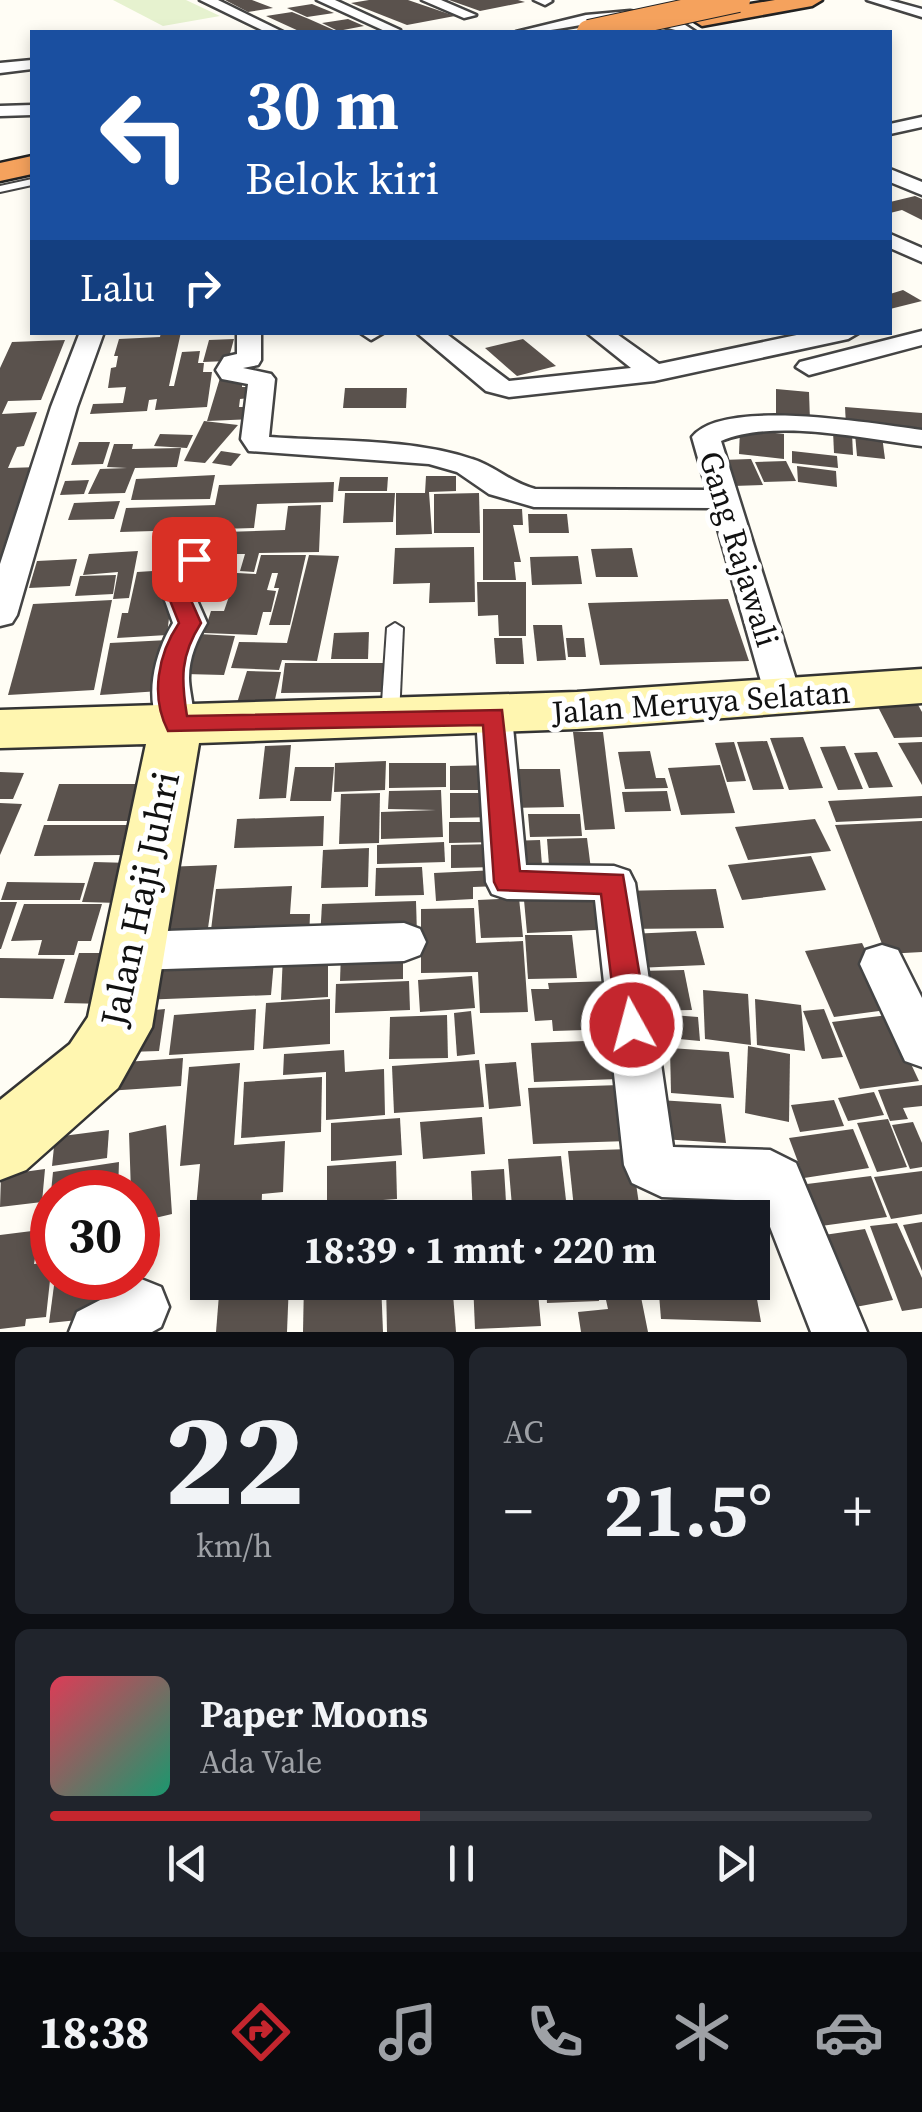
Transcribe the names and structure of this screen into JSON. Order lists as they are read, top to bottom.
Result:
{
  "streets": {
    "main road": ["Jalan Meruya Selatan", "Jalan Haji Juhri"],
    "street": ["Gang Rajawali"]
  },
  "crossings": [
    ["Gang Rajawali", "Jalan Meruya Selatan"],
    ["Jalan Meruya Selatan", "Jalan Haji Juhri"]
  ],
  "page": {
    "turn": ["30 m", "Belok kiri"],
    "then": "Lalu",
    "limit": "30",
    "trip": "18:39 · 1 mnt · 220 m",
    "tile": [
      ["22", "km/h"],
      "AC"
    ],
    "heat": ["−", "21.5°", "+"],
    "song": ["Paper Moons", "Ada Vale"],
    "tabs": "18:38"
  }
}
